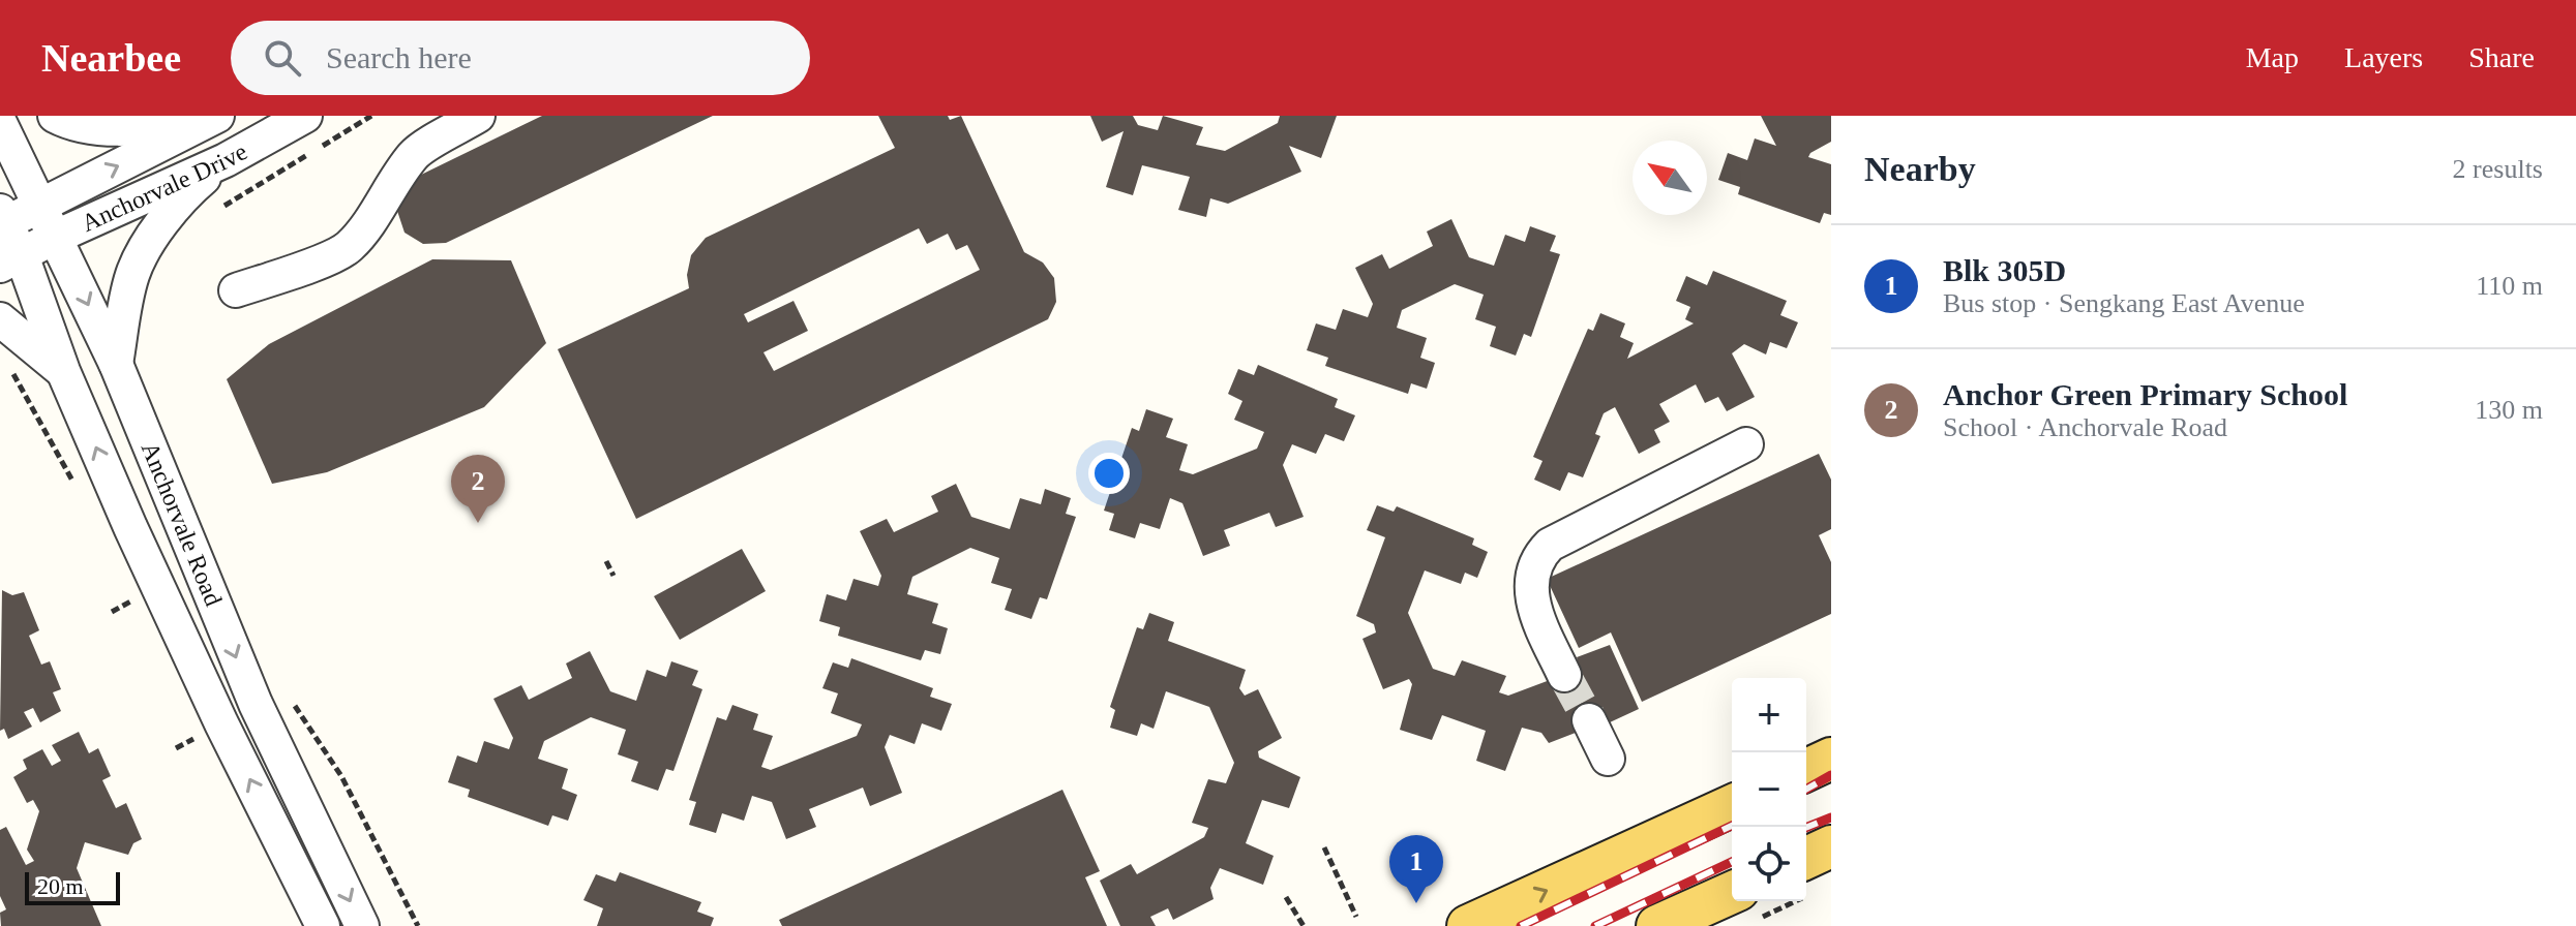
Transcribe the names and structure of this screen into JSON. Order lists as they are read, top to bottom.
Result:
{
  "streets": {
    "street": ["Anchorvale Drive", "Anchorvale Road"]
  },
  "crossings": [
    ["Anchorvale Drive", "Anchorvale Road"]
  ],
  "scale_bar": "20 m",
  "north": "top left",
  "page": {
    "header": "Nearbee",
    "search": "Search here",
    "nav": ["Map", "Layers", "Share"],
    "heading": ["Nearby", "2 results"],
    "list": [
      {
        "mark": "1",
        "name": "Blk 305D",
        "note": "Bus stop · Sengkang East Avenue",
        "value": "110 m"
      },
      {
        "mark": "2",
        "name": "Anchor Green Primary School",
        "note": "School · Anchorvale Road",
        "value": "130 m"
      }
    ],
    "pins": ["2", "1"],
    "map_buttons": ["+", "−"],
    "scale": "20 m"
  }
}
